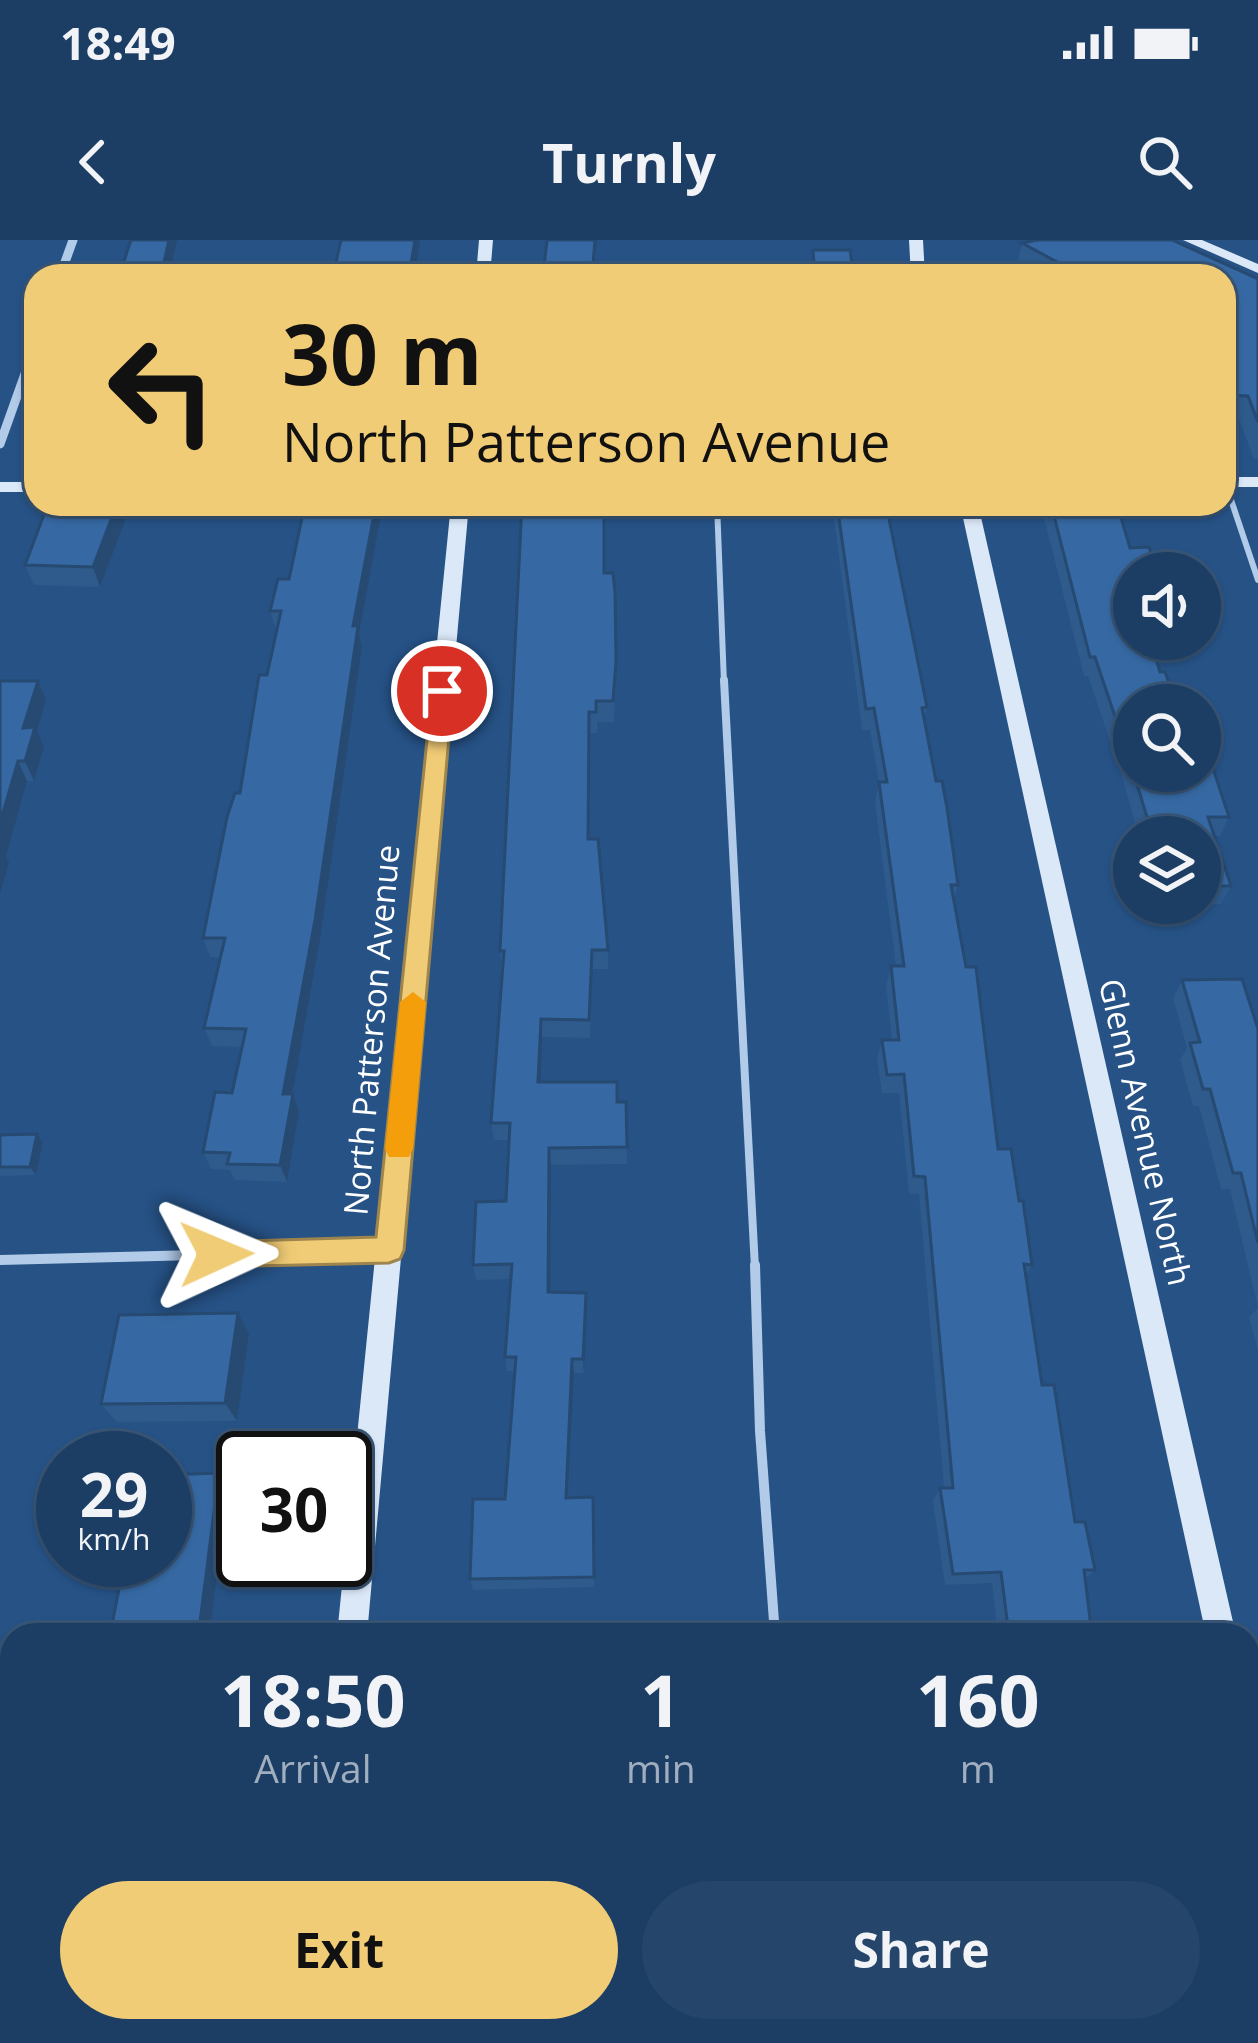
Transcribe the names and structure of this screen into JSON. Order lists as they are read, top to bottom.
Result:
{
  "streets": {
    "main road": ["North Patterson Avenue", "Glenn Avenue North"]
  },
  "page": {
    "status": "18:49",
    "header": "Turnly",
    "turn": ["30 m", "North Patterson Avenue"],
    "speed": "29 km/h",
    "limit": "30",
    "eta": [
      "18:50",
      "Arrival",
      "1",
      "min",
      "160",
      "m"
    ],
    "buttons": ["Exit", "Share"]
  }
}
